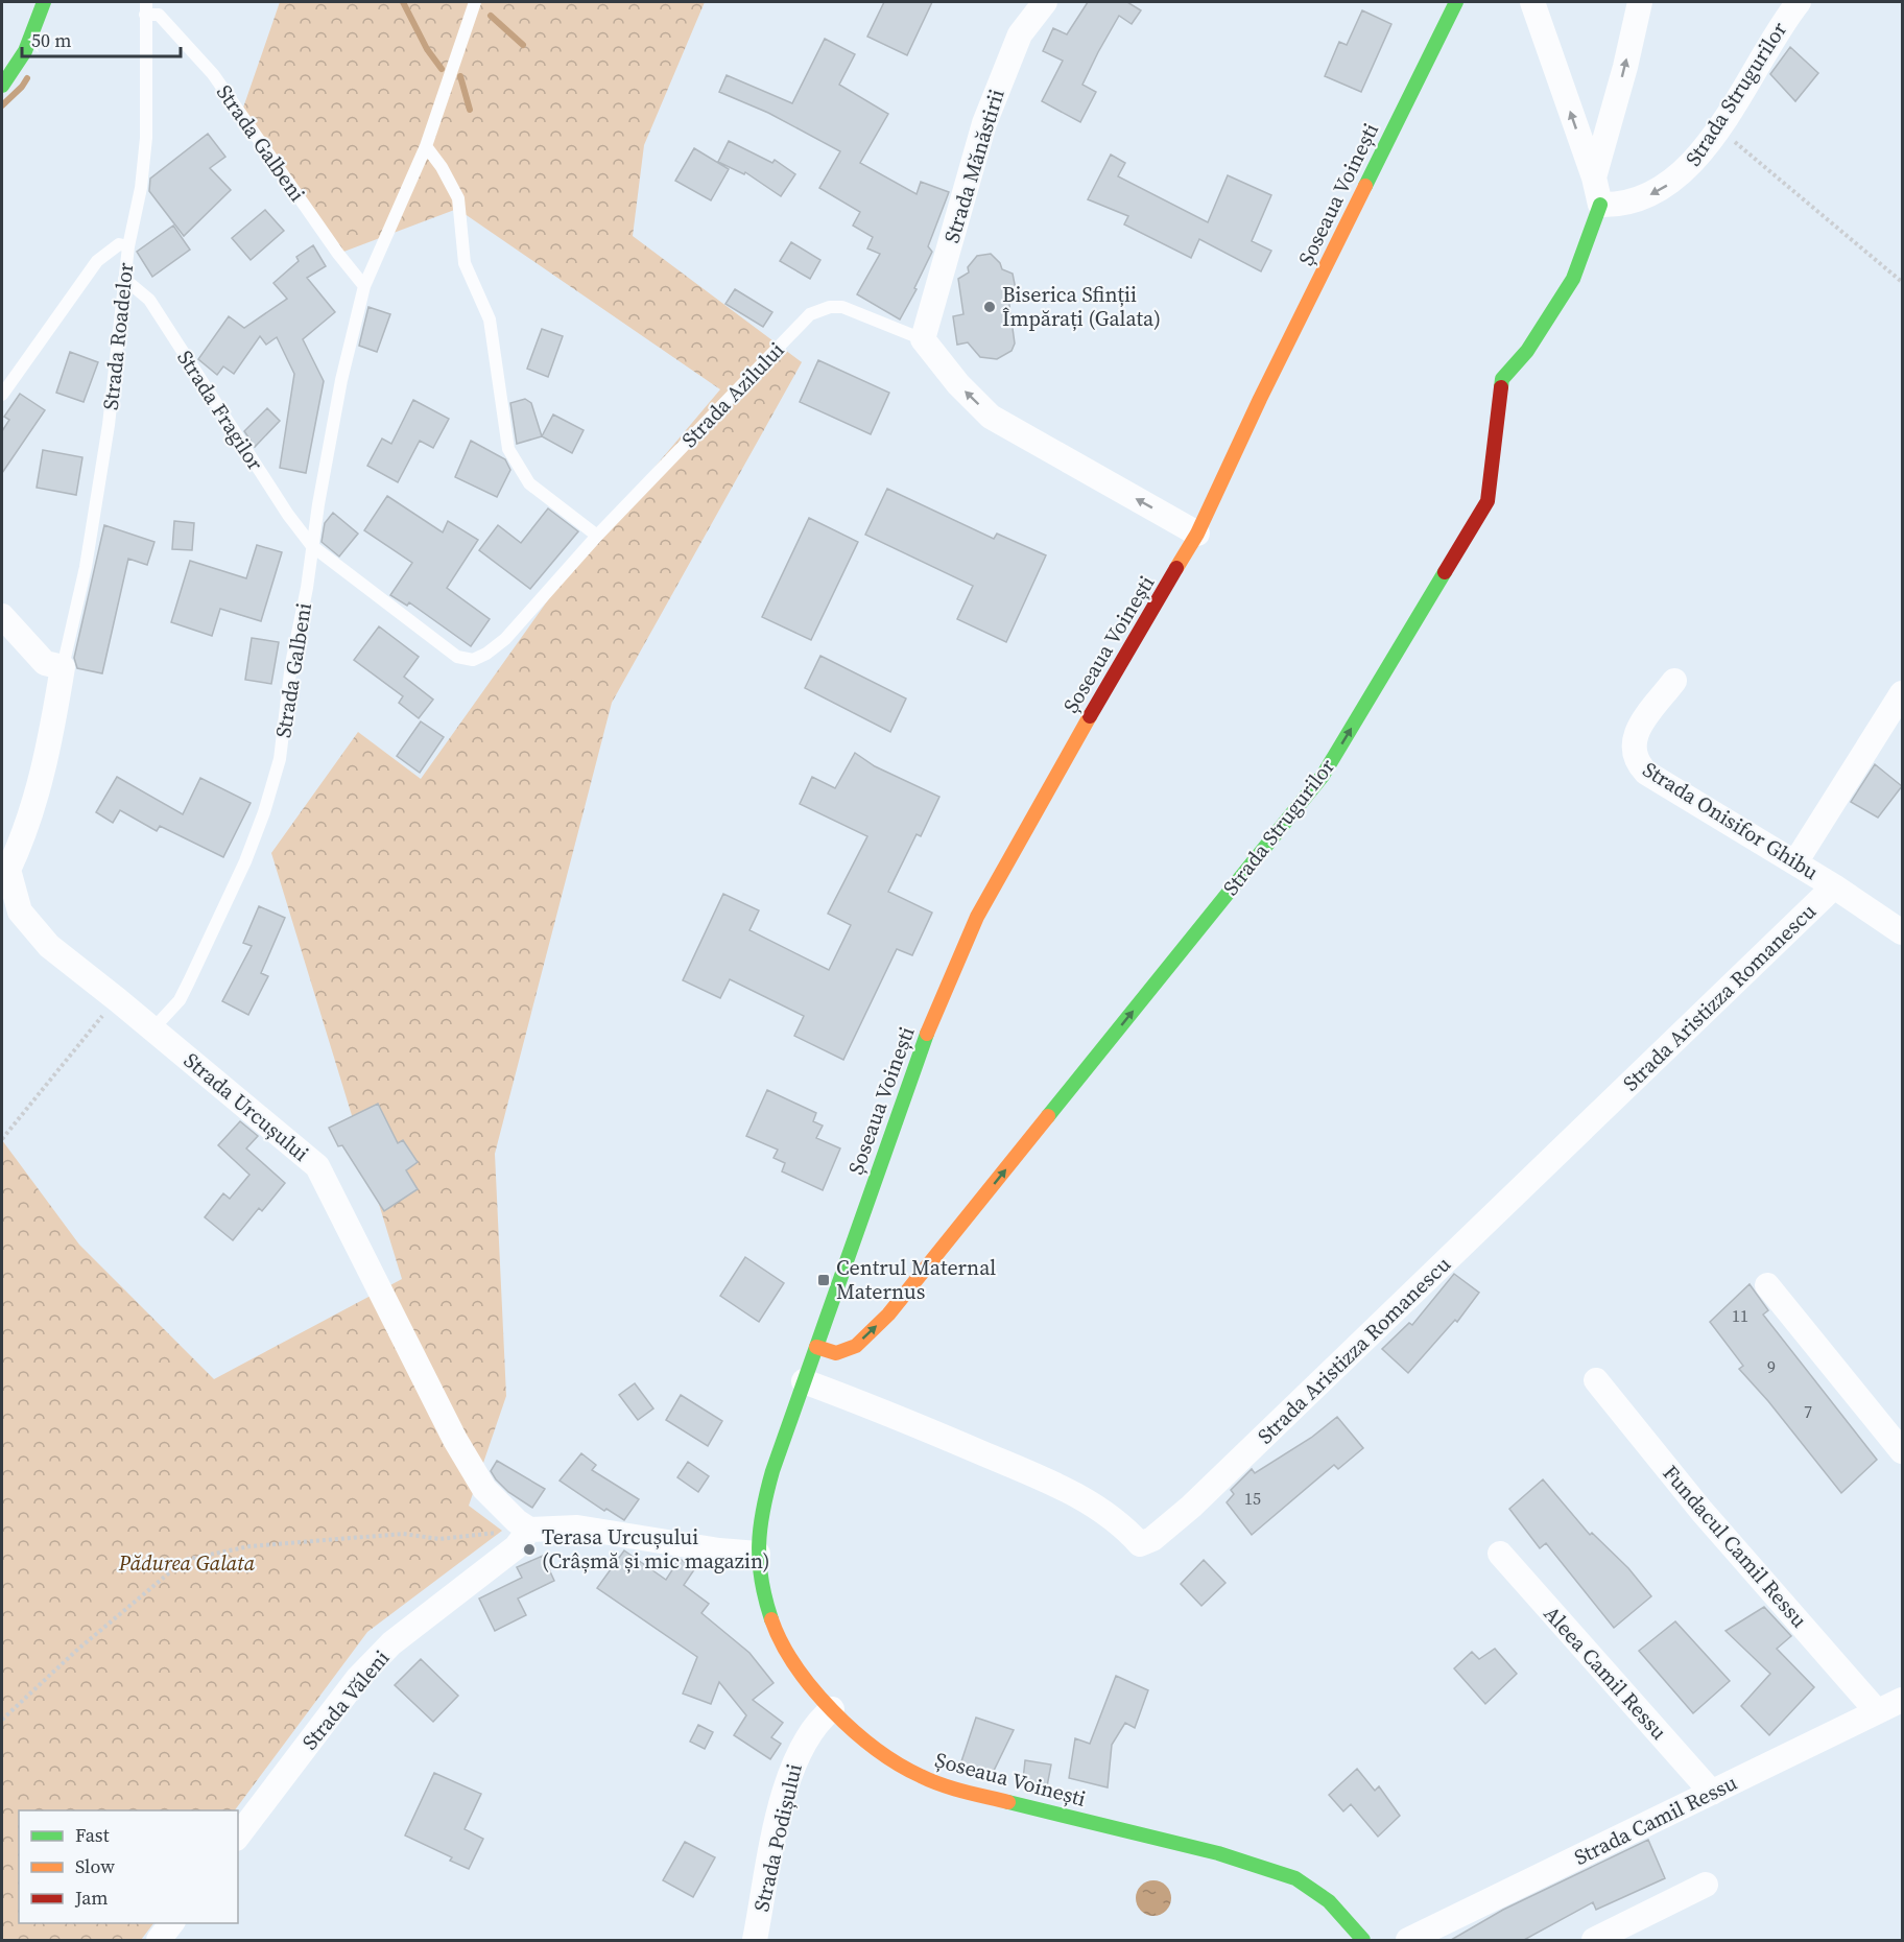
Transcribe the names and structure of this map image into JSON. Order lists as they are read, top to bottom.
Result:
{
  "streets": {
    "main road": ["Strada Strugurilor", "Șoseaua Voinești"],
    "street": [
      "Strada Mănăstirii",
      "Strada Azilului",
      "Strada Onisifor Ghibu",
      "Strada Aristizza Romanescu",
      "Strada Urcușului",
      "Fundacul Camil Ressu",
      "Aleea Camil Ressu",
      "Strada Văleni",
      "Strada Camil Ressu",
      "Strada Podișului"
    ],
    "lane": ["Strada Galbeni", "Strada Roadelor", "Strada Fragilor"]
  },
  "crossings": [
    ["Strada Strugurilor", "Șoseaua Voinești"],
    ["Strada Galbeni", "Strada Roadelor"],
    ["Strada Galbeni", "Strada Azilului"],
    ["Strada Galbeni", "Strada Fragilor"],
    ["Strada Galbeni", "Strada Urcușului"],
    ["Strada Mănăstirii", "Strada Azilului"],
    ["Șoseaua Voinești", "Strada Azilului"],
    ["Șoseaua Voinești", "Strada Aristizza Romanescu"],
    ["Șoseaua Voinești", "Strada Podișului"],
    ["Strada Roadelor", "Strada Fragilor"],
    ["Strada Roadelor", "Strada Urcușului"],
    ["Strada Azilului", "Strada Fragilor"],
    ["Strada Onisifor Ghibu", "Strada Aristizza Romanescu"],
    ["Strada Urcușului", "Strada Văleni"],
    ["Fundacul Camil Ressu", "Strada Camil Ressu"],
    ["Aleea Camil Ressu", "Strada Camil Ressu"]
  ],
  "parks": ["Pădurea Galata"],
  "places": {
    "other": ["Biserica Sfinții Împărați (Galata)", "Terasa Urcușului (Crâșmă și mic magazin)"],
    "transit": ["Centrul Maternal Maternus"]
  },
  "house_numbers": [
    "11",
    "9",
    "7",
    "15"
  ],
  "legend": ["Fast", "Slow", "Jam"],
  "scale_bar": "50 m"
}
